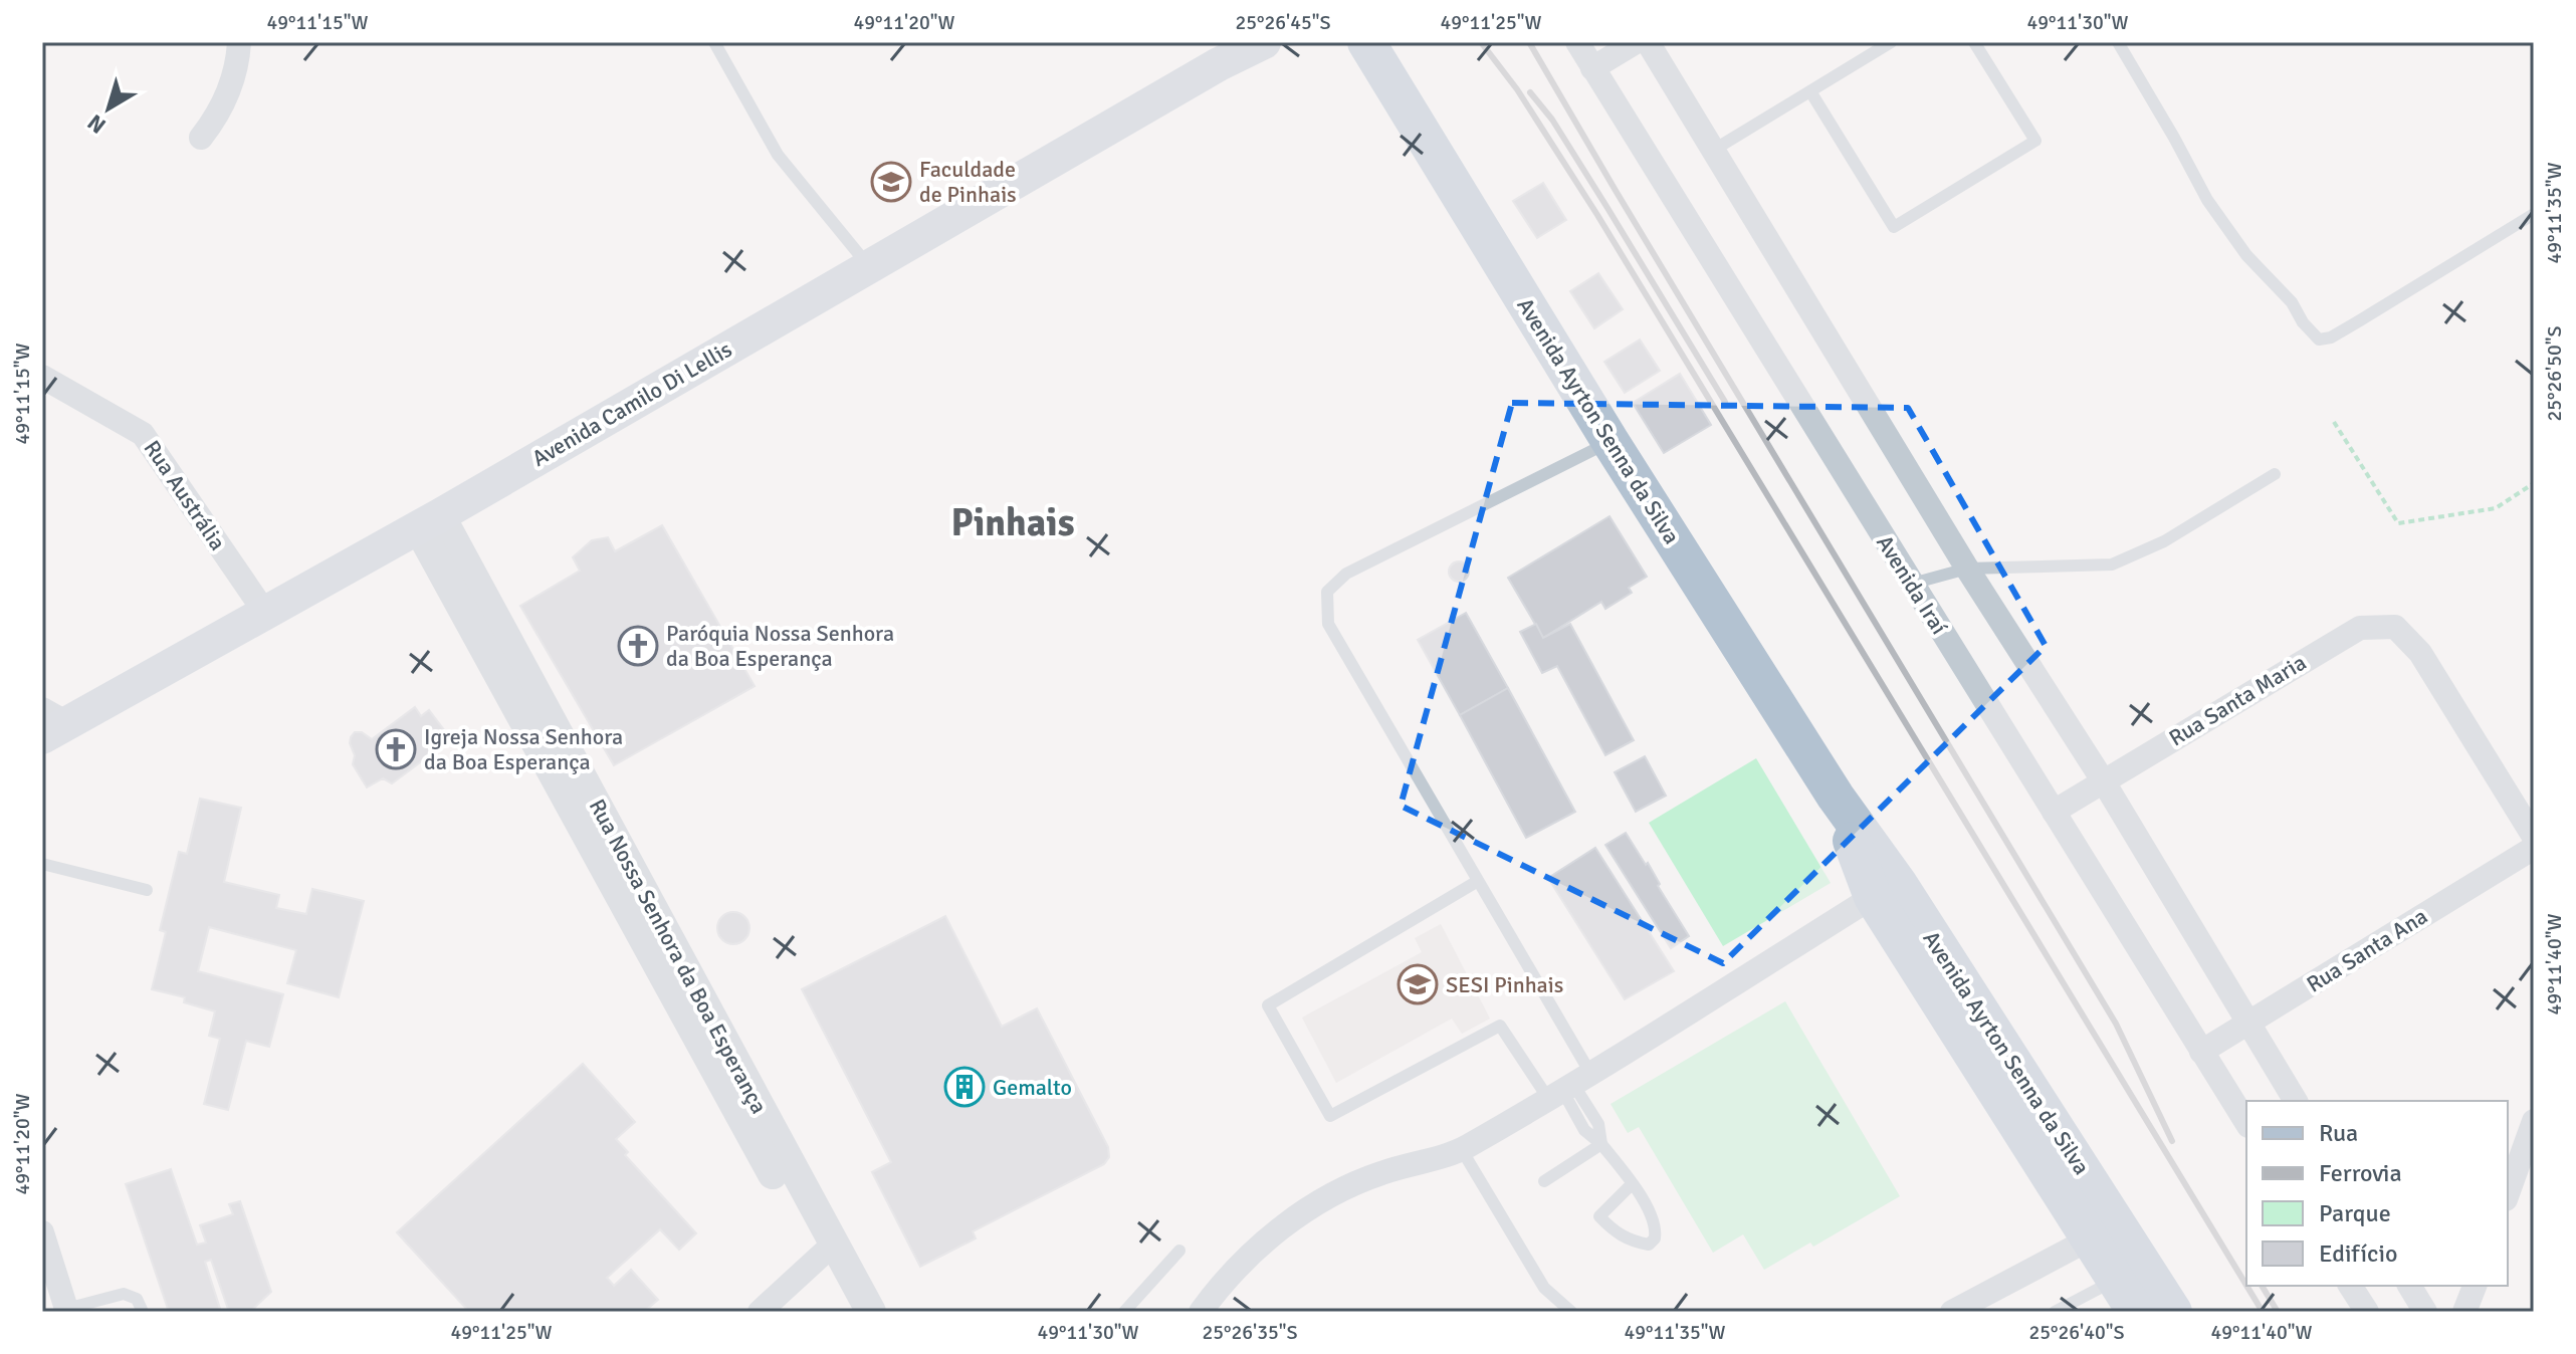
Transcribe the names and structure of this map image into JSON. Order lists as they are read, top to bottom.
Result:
{
  "streets": {
    "main road": ["Avenida Camilo Di Lellis", "Avenida Ayrton Senna da Silva"],
    "street": [
      "Rua Austrália",
      "Avenida Iraí",
      "Rua Santa Maria",
      "Rua Santa Ana",
      "Rua Nossa Senhora da Boa Esperança"
    ]
  },
  "crossings": [
    ["Avenida Camilo Di Lellis", "Rua Austrália"],
    ["Avenida Camilo Di Lellis", "Rua Nossa Senhora da Boa Esperança"],
    ["Avenida Iraí", "Rua Santa Maria"],
    ["Avenida Iraí", "Rua Santa Ana"]
  ],
  "districts": ["Pinhais"],
  "places": {
    "school or university": ["Faculdade de Pinhais", "SESI Pinhais"],
    "church": ["Paróquia Nossa Senhora da Boa Esperança", "Igreja Nossa Senhora da Boa Esperança"],
    "building": ["Gemalto"]
  },
  "legend": [
    "Rua",
    "Ferrovia",
    "Parque",
    "Edifício"
  ],
  "north": "bottom left",
  "coordinates": [
    "49°11'15\"W",
    "49°11'20\"W",
    "25°26'45\"S",
    "49°11'25\"W",
    "49°11'30\"W",
    "49°11'35\"W",
    "25°26'50\"S",
    "49°11'40\"W",
    "25°26'35\"S",
    "25°26'40\"S"
  ]
}
